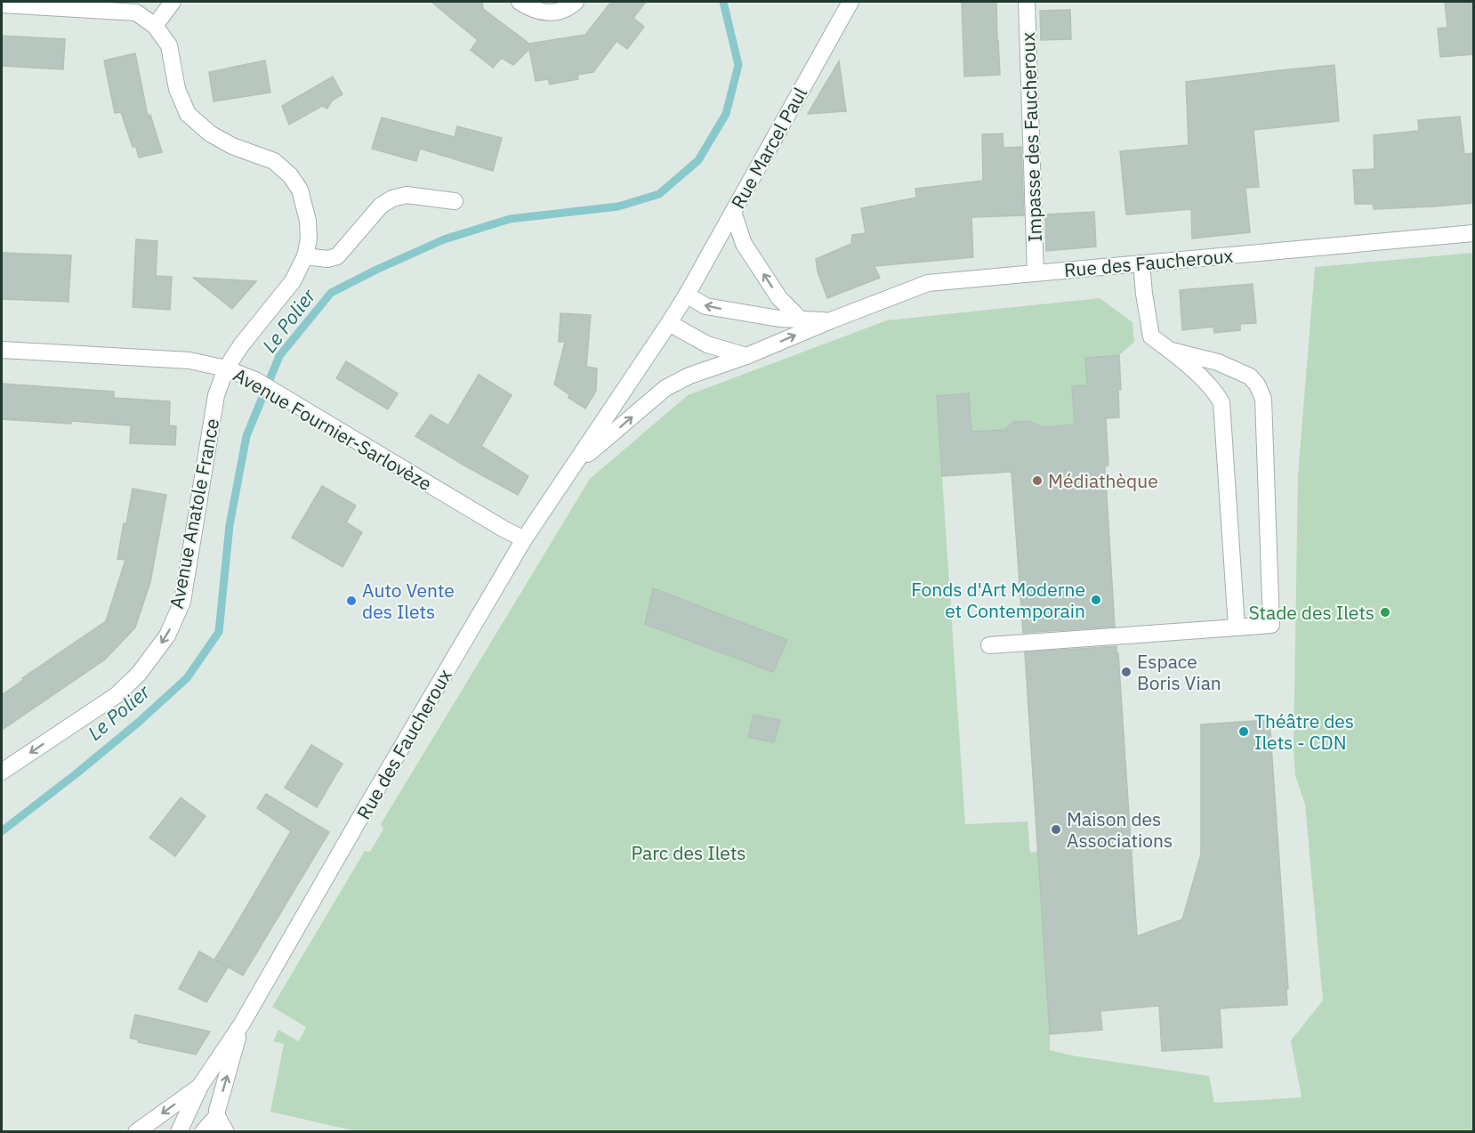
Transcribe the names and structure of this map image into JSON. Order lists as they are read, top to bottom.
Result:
{
  "streets": {
    "street": [
      "Impasse des Faucheroux",
      "Rue Marcel Paul",
      "Rue des Faucheroux",
      "Avenue Fournier-Sarlovèze",
      "Avenue Anatole France"
    ]
  },
  "crossings": [
    ["Impasse des Faucheroux", "Rue des Faucheroux"],
    ["Rue Marcel Paul", "Rue des Faucheroux"],
    ["Rue des Faucheroux", "Avenue Fournier-Sarlovèze"],
    ["Avenue Fournier-Sarlovèze", "Avenue Anatole France"]
  ],
  "one_way": ["Avenue Anatole France"],
  "water": ["Le Polier"],
  "parks": ["Parc des Ilets"],
  "places": [
    "Médiathèque",
    "Fonds d'Art Moderne et Contemporain",
    "Auto Vente des Ilets",
    "Stade des Ilets",
    "Espace Boris Vian",
    "Théâtre des Ilets - CDN",
    "Maison des Associations"
  ]
}
